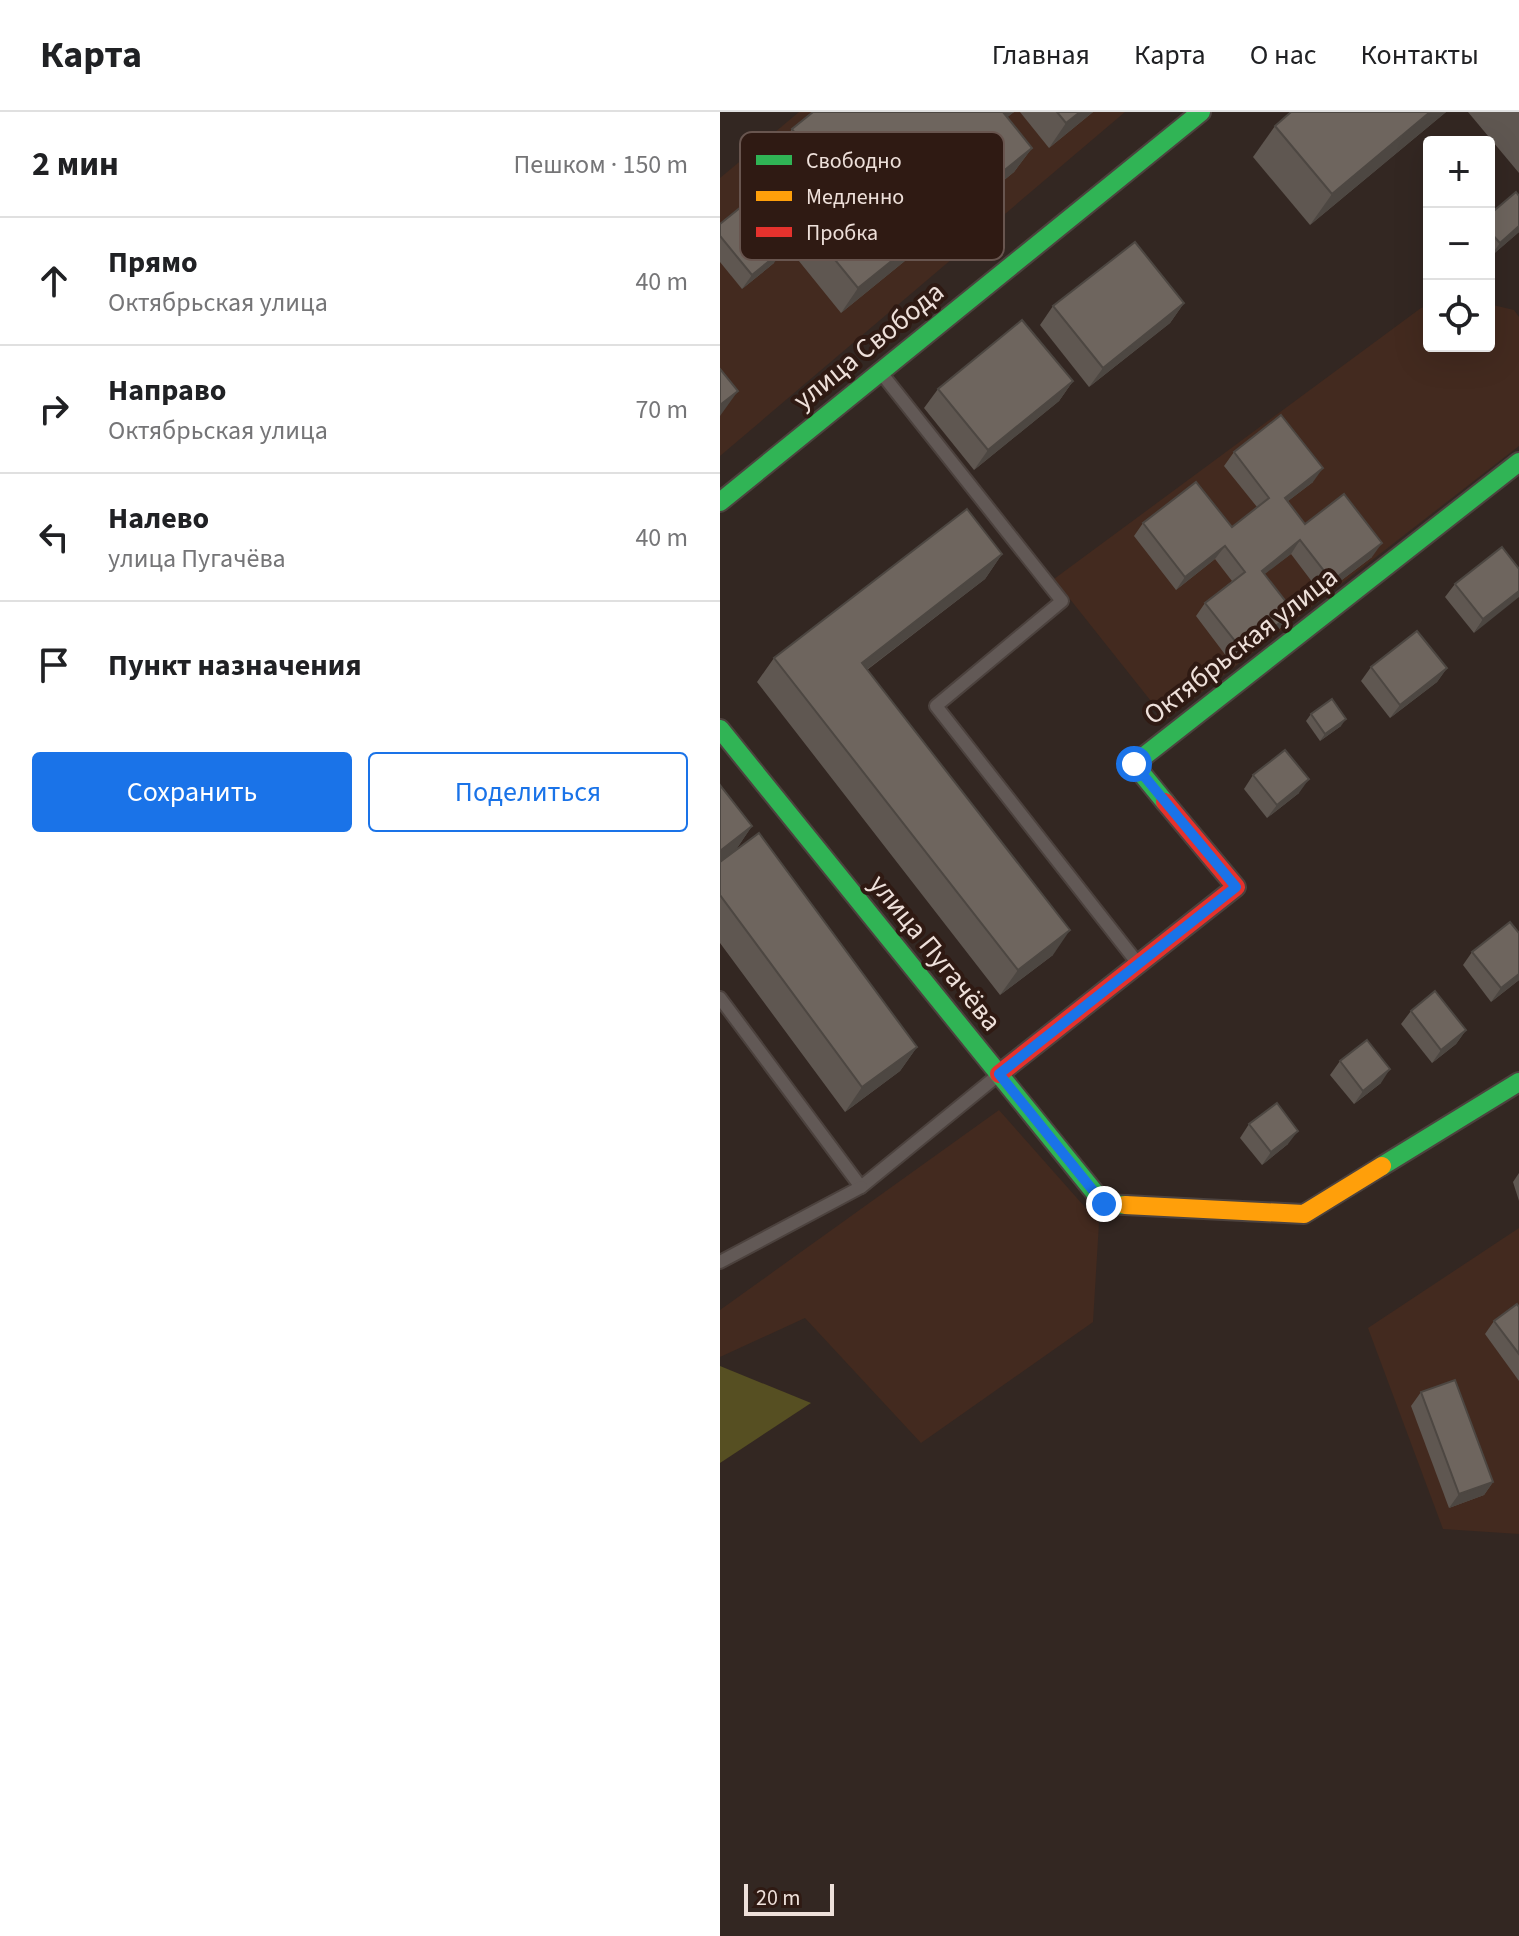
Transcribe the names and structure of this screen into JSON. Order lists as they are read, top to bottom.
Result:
{
  "streets": {
    "street": ["улица Свобода", "Октябрьская улица", "улица Пугачёва"]
  },
  "crossings": [
    ["Октябрьская улица", "улица Пугачёва"]
  ],
  "legend": ["Свободно", "Медленно", "Пробка"],
  "scale_bar": "20 m",
  "page": {
    "header": "Карта",
    "nav": [
      "Главная",
      "Карта",
      "О нас",
      "Контакты"
    ],
    "heading": ["2 мин", "Пешком · 150 m"],
    "map_buttons": ["+", "−"],
    "list": [
      ["Прямо", "Октябрьская улица", "40 m"],
      ["Направо", "Октябрьская улица", "70 m"],
      ["Налево", "улица Пугачёва", "40 m"],
      "Пункт назначения"
    ],
    "buttons": ["Сохранить", "Поделиться"],
    "scale": "20 m"
  }
}
